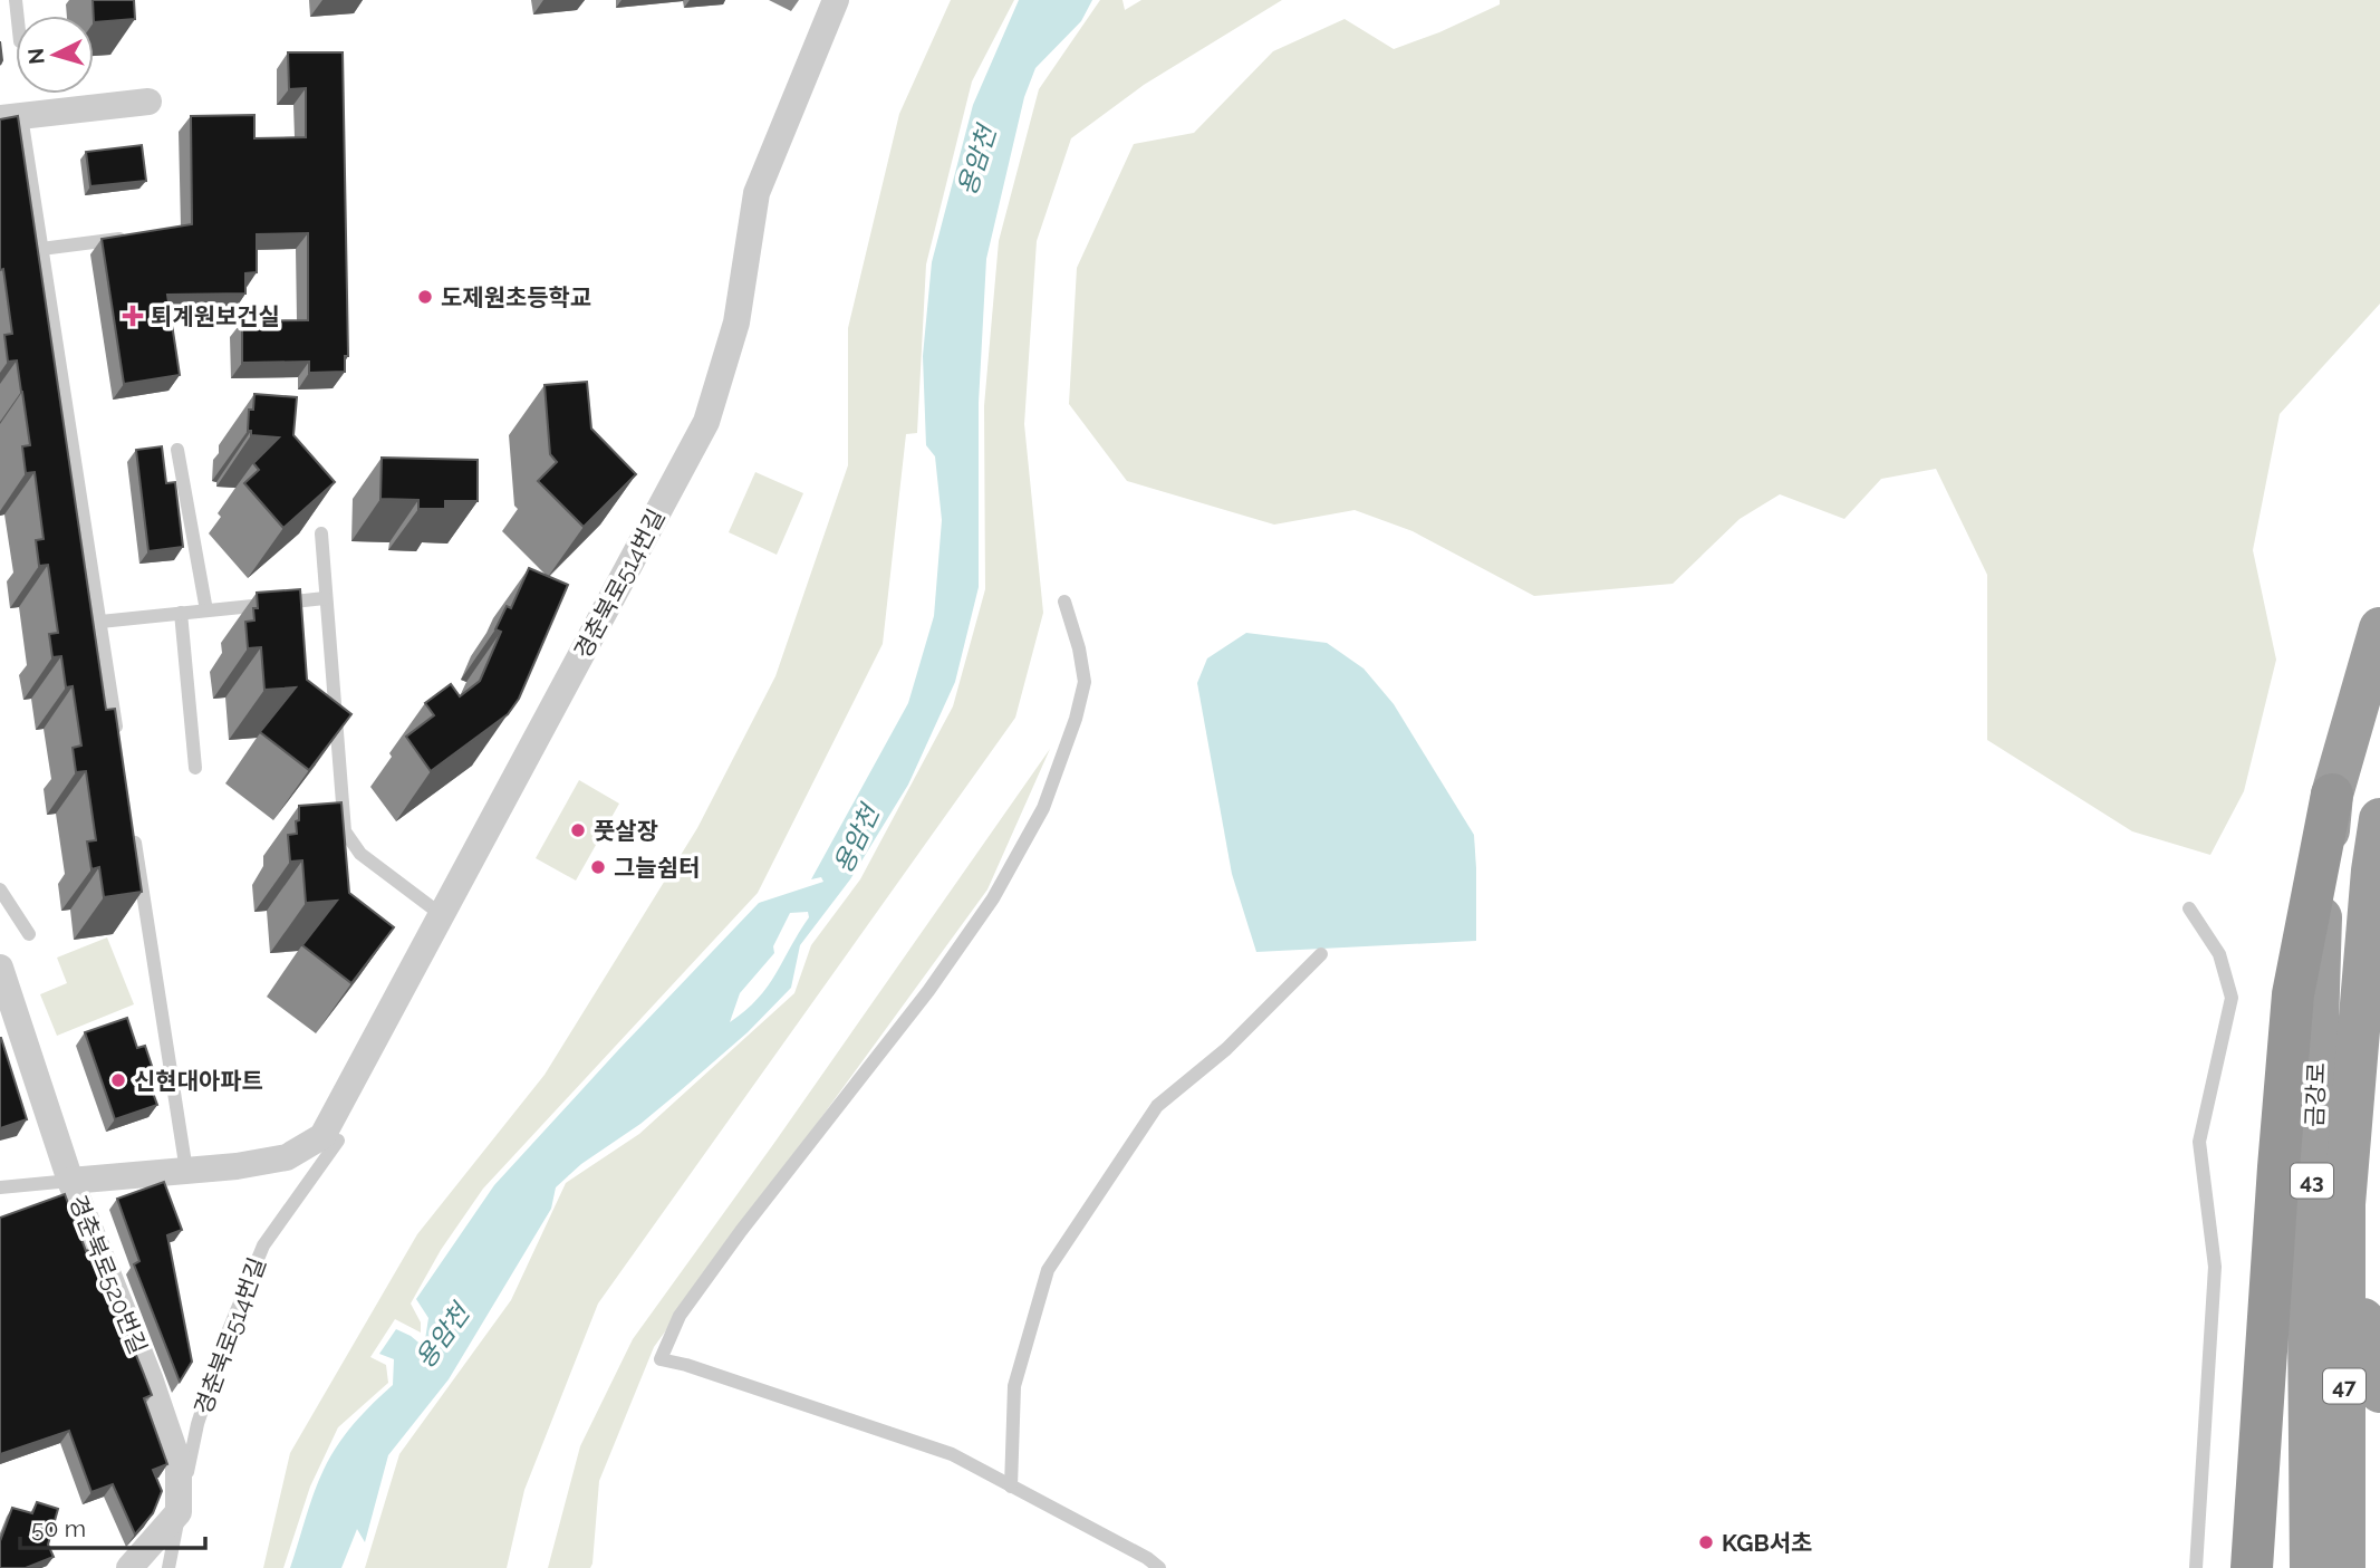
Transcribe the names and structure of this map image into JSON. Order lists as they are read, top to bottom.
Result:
{
  "streets": {
    "highway": ["금강로", "43", "47"],
    "street": ["경춘북로514번길", "경춘북로520번길"]
  },
  "crossings": [
    ["경춘북로514번길", "경춘북로520번길"],
    ["금강로", "43"]
  ],
  "water": ["용암천"],
  "places": {
    "other": [
      "도제원초등학교",
      "풋살장",
      "그늘쉼터",
      "신현대아파트",
      "KGB서초"
    ],
    "health": ["퇴계원보건실"]
  },
  "scale_bar": "50 m",
  "north": "left"
}
